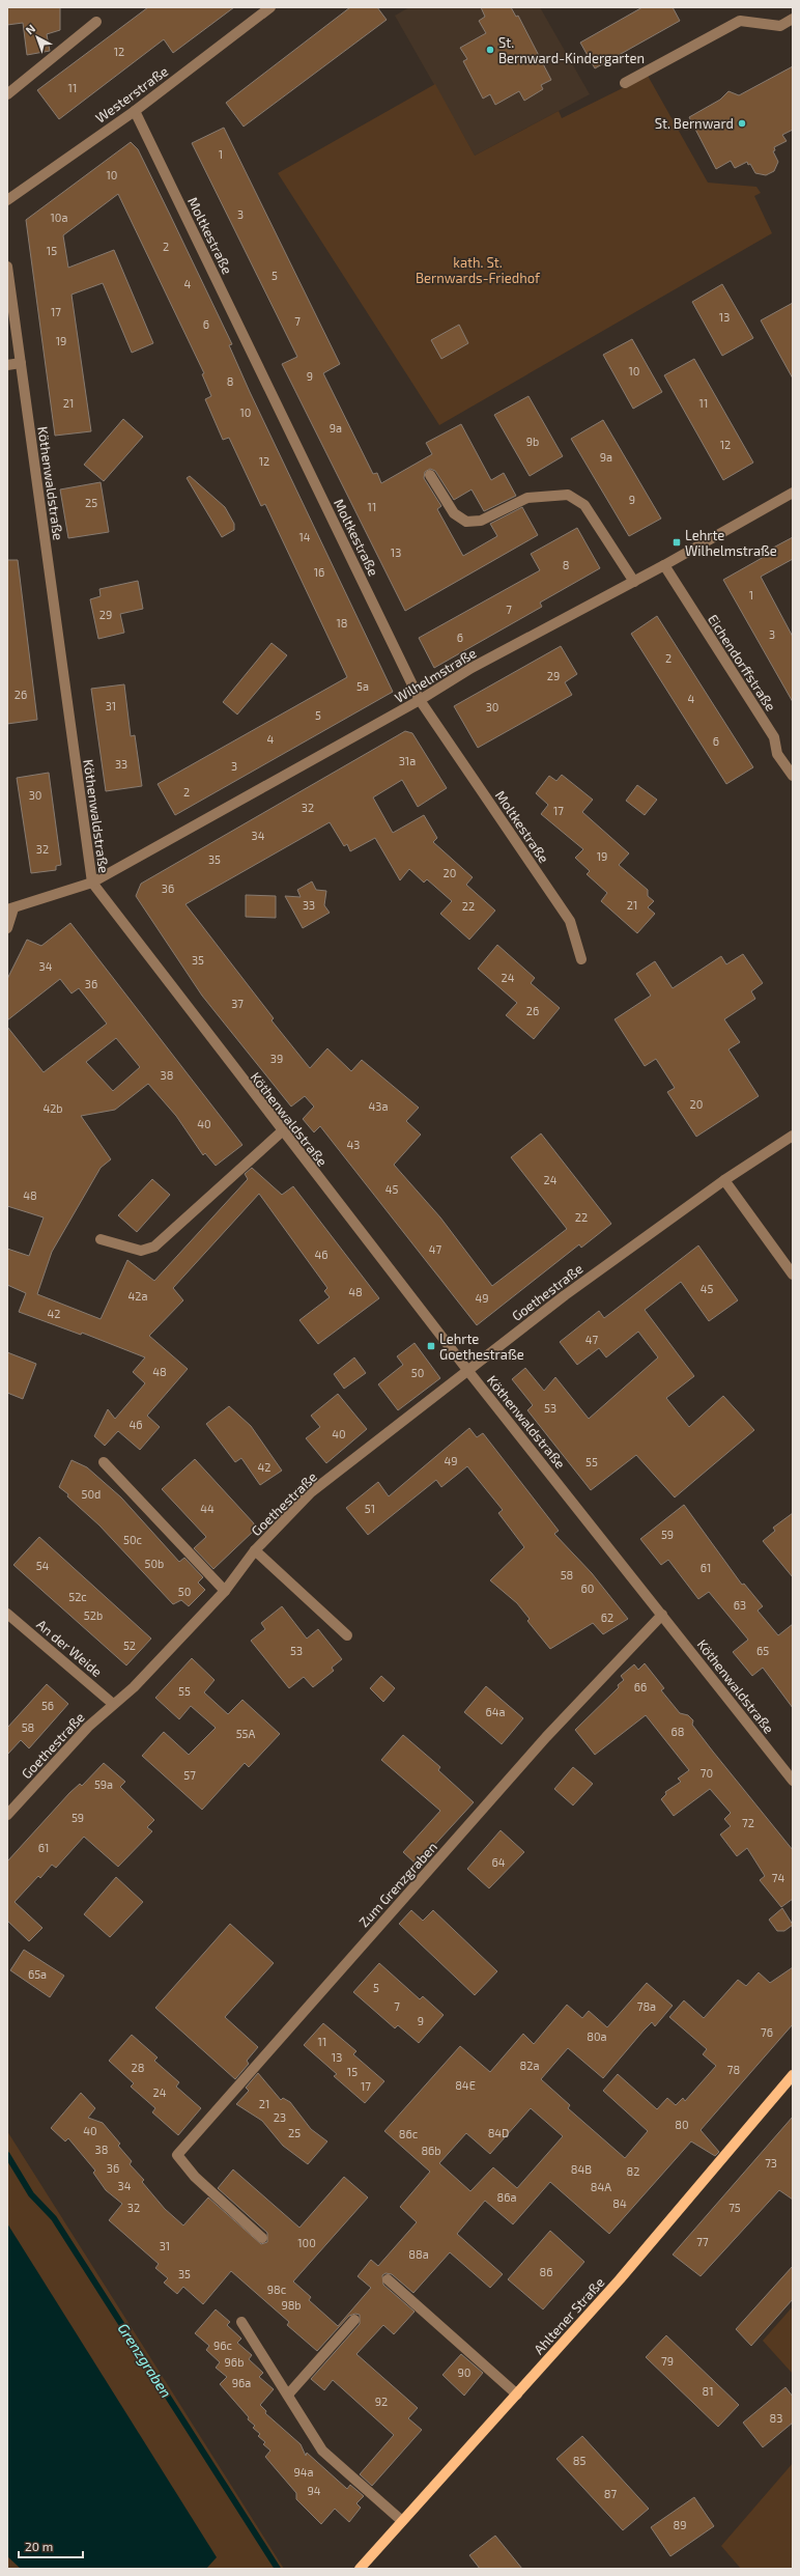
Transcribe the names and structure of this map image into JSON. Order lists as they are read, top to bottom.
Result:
{
  "streets": {
    "main road": ["Ahltener Straße"],
    "street": [
      "Westerstraße",
      "Moltkestraße",
      "Köthenwaldstraße",
      "Eichendorffstraße",
      "Wilhelmstraße",
      "Goethestraße",
      "An der Weide",
      "Zum Grenzgraben"
    ]
  },
  "crossings": [
    ["Westerstraße", "Moltkestraße"],
    ["Moltkestraße", "Wilhelmstraße"],
    ["Köthenwaldstraße", "Wilhelmstraße"],
    ["Köthenwaldstraße", "Goethestraße"],
    ["Köthenwaldstraße", "Zum Grenzgraben"],
    ["Eichendorffstraße", "Wilhelmstraße"],
    ["Goethestraße", "An der Weide"]
  ],
  "water": ["Grenzgraben"],
  "parks": ["kath. St. Bernwards-Friedhof"],
  "places": {
    "other": ["St. Bernward-Kindergarten", "St. Bernward"],
    "transit": ["Lehrte Wilhelmstraße", "Lehrte Goethestraße"]
  },
  "house_numbers": [
    "12",
    "11",
    "1",
    "10",
    "3",
    "10a",
    "2",
    "15",
    "5",
    "4",
    "17",
    "13",
    "7",
    "6",
    "19",
    "10",
    "9",
    "8",
    "21",
    "11",
    "10",
    "9a",
    "9b",
    "12",
    "9a",
    "12",
    "9",
    "25",
    "11",
    "14",
    "13",
    "8",
    "16",
    "1",
    "7",
    "29",
    "18",
    "3",
    "6",
    "2",
    "29",
    "5a",
    "26",
    "4",
    "31",
    "30",
    "5",
    "4",
    "6",
    "31a",
    "33",
    "3",
    "2",
    "30",
    "32",
    "17",
    "34",
    "32",
    "19",
    "35",
    "20",
    "36",
    "33",
    "21",
    "22",
    "35",
    "34",
    "24",
    "36",
    "37",
    "26",
    "39",
    "38",
    "20",
    "43a",
    "42b",
    "40",
    "43",
    "24",
    "45",
    "48",
    "22",
    "47",
    "46",
    "45",
    "48",
    "42a",
    "49",
    "42",
    "47",
    "48",
    "50",
    "53",
    "46",
    "40",
    "49",
    "55",
    "42",
    "50d",
    "44",
    "51",
    "59",
    "50c",
    "50b",
    "54",
    "61",
    "58",
    "60",
    "50",
    "52c",
    "63",
    "52b",
    "62",
    "52",
    "53",
    "65",
    "66",
    "55",
    "56",
    "64a",
    "58",
    "68",
    "55A",
    "70",
    "57",
    "59a",
    "59",
    "72",
    "61",
    "64",
    "74",
    "65a",
    "5",
    "7",
    "78a",
    "9",
    "76",
    "80a",
    "11",
    "13",
    "82a",
    "28",
    "78",
    "15",
    "84E",
    "17",
    "24",
    "21",
    "23",
    "80",
    "40",
    "25",
    "84D",
    "86c",
    "38",
    "86b",
    "73",
    "36",
    "84B",
    "82",
    "34",
    "84A",
    "86a",
    "84",
    "32",
    "75",
    "77",
    "100",
    "31",
    "88a",
    "86",
    "35",
    "98c",
    "98b",
    "96c",
    "79",
    "96b",
    "90",
    "96a",
    "81",
    "92",
    "83",
    "85",
    "94a",
    "94",
    "87",
    "89"
  ],
  "scale_bar": "20 m",
  "north": "top left"
}
